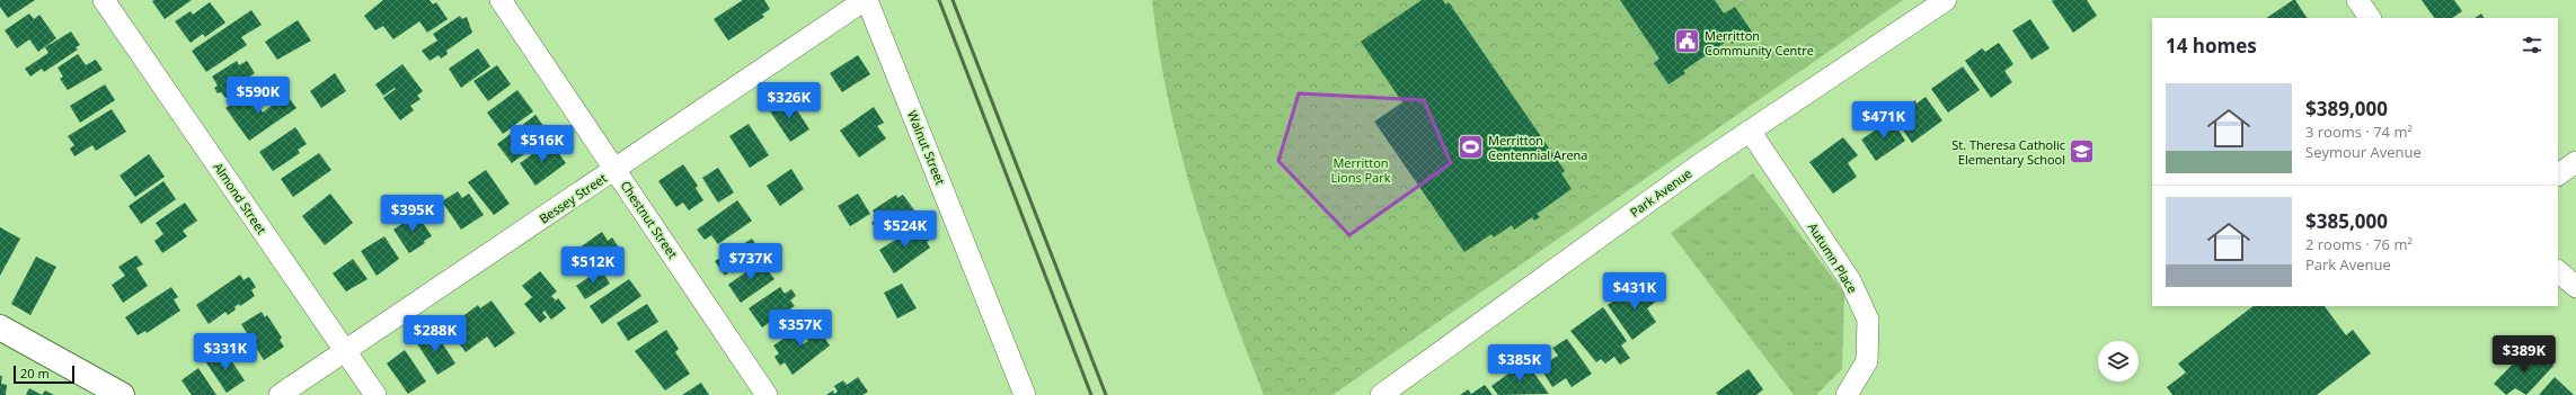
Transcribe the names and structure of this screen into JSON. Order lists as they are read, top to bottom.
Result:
{
  "streets": {
    "street": [
      "Walnut Street",
      "Park Avenue",
      "Almond Street",
      "Bessey Street",
      "Chestnut Street",
      "Autumn Place"
    ]
  },
  "crossings": [
    ["Walnut Street", "Bessey Street"],
    ["Park Avenue", "Autumn Place"],
    ["Almond Street", "Bessey Street"],
    ["Bessey Street", "Chestnut Street"]
  ],
  "parks": ["Merritton Lions Park"],
  "places": {
    "public building": ["Merritton Community Centre"],
    "sports": ["Merritton Centennial Arena"],
    "school or university": ["St. Theresa Catholic Elementary School"]
  },
  "scale_bar": "20 m",
  "page": {
    "heading": "14 homes",
    "list": [
      {
        "name": "$389,000",
        "note": "3 rooms · 74 m² · Seymour Avenue"
      },
      {
        "name": "$385,000",
        "note": "2 rooms · 76 m² · Park Avenue"
      }
    ],
    "price": [
      "$590K",
      "$326K",
      "$471K",
      "$516K",
      "$395K",
      "$524K",
      "$737K",
      "$512K",
      "$431K",
      "$357K",
      "$288K",
      "$331K",
      "$389K",
      "$385K"
    ],
    "scale": "20 m"
  }
}
